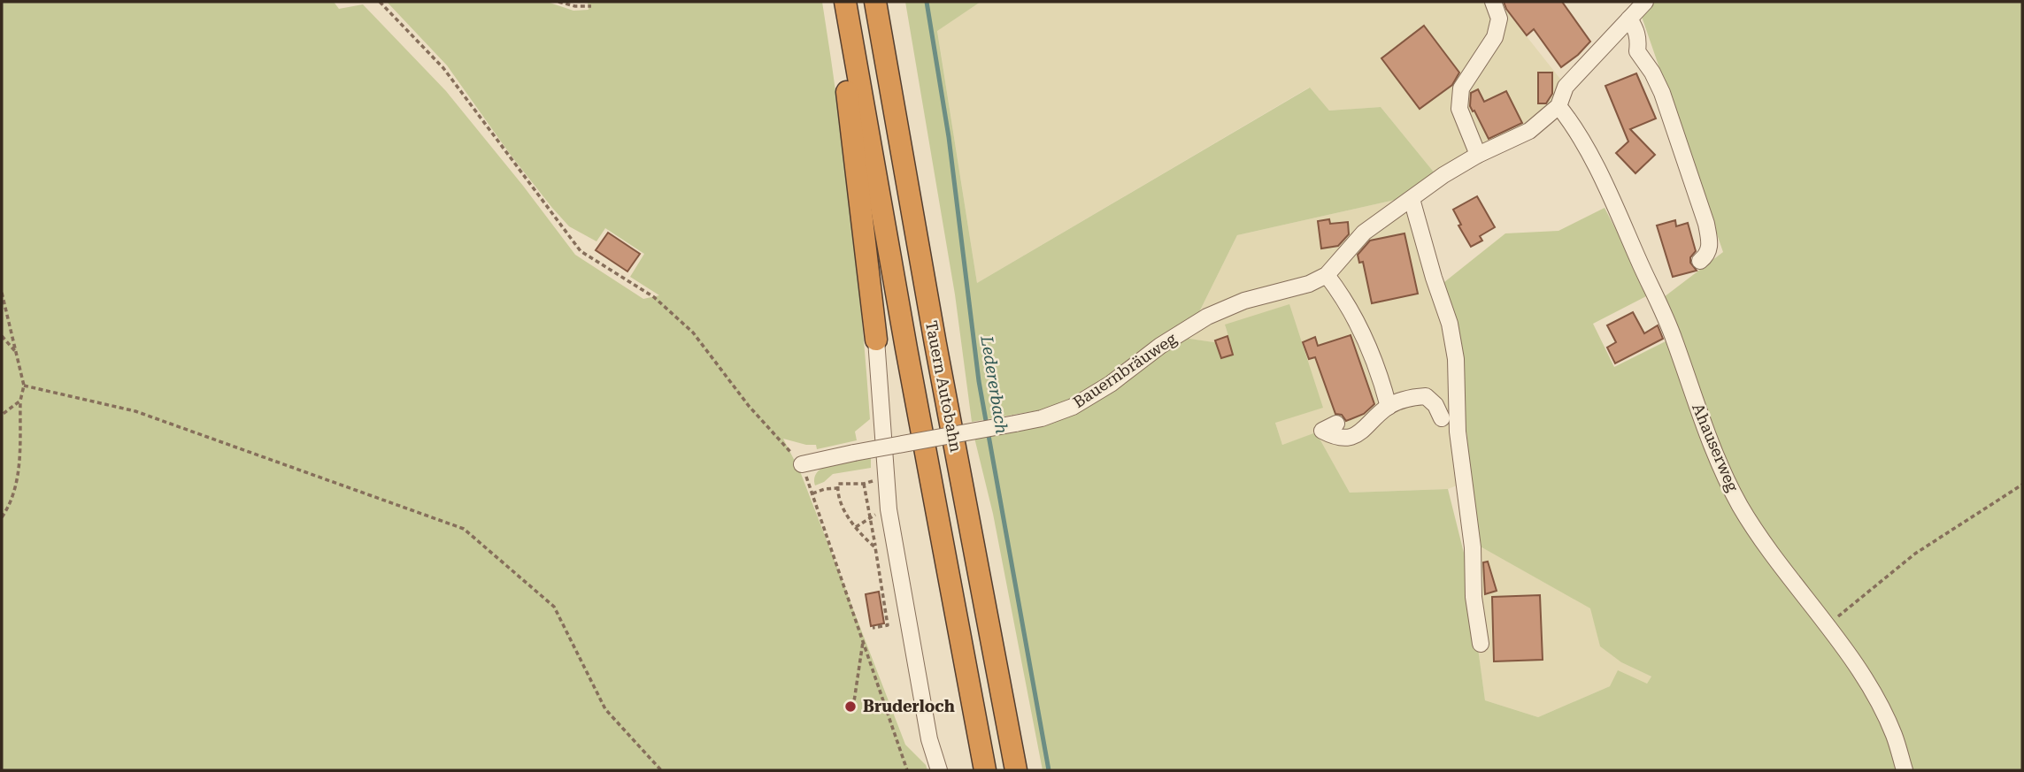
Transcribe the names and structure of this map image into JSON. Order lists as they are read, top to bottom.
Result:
{
  "streets": {
    "highway": ["Tauern Autobahn"],
    "street": ["Bauernbräuweg", "Ahauserweg"]
  },
  "crossings": [
    ["Bauernbräuweg", "Ahauserweg"]
  ],
  "water": ["Ledererbach"],
  "places": ["Bruderloch"]
}
